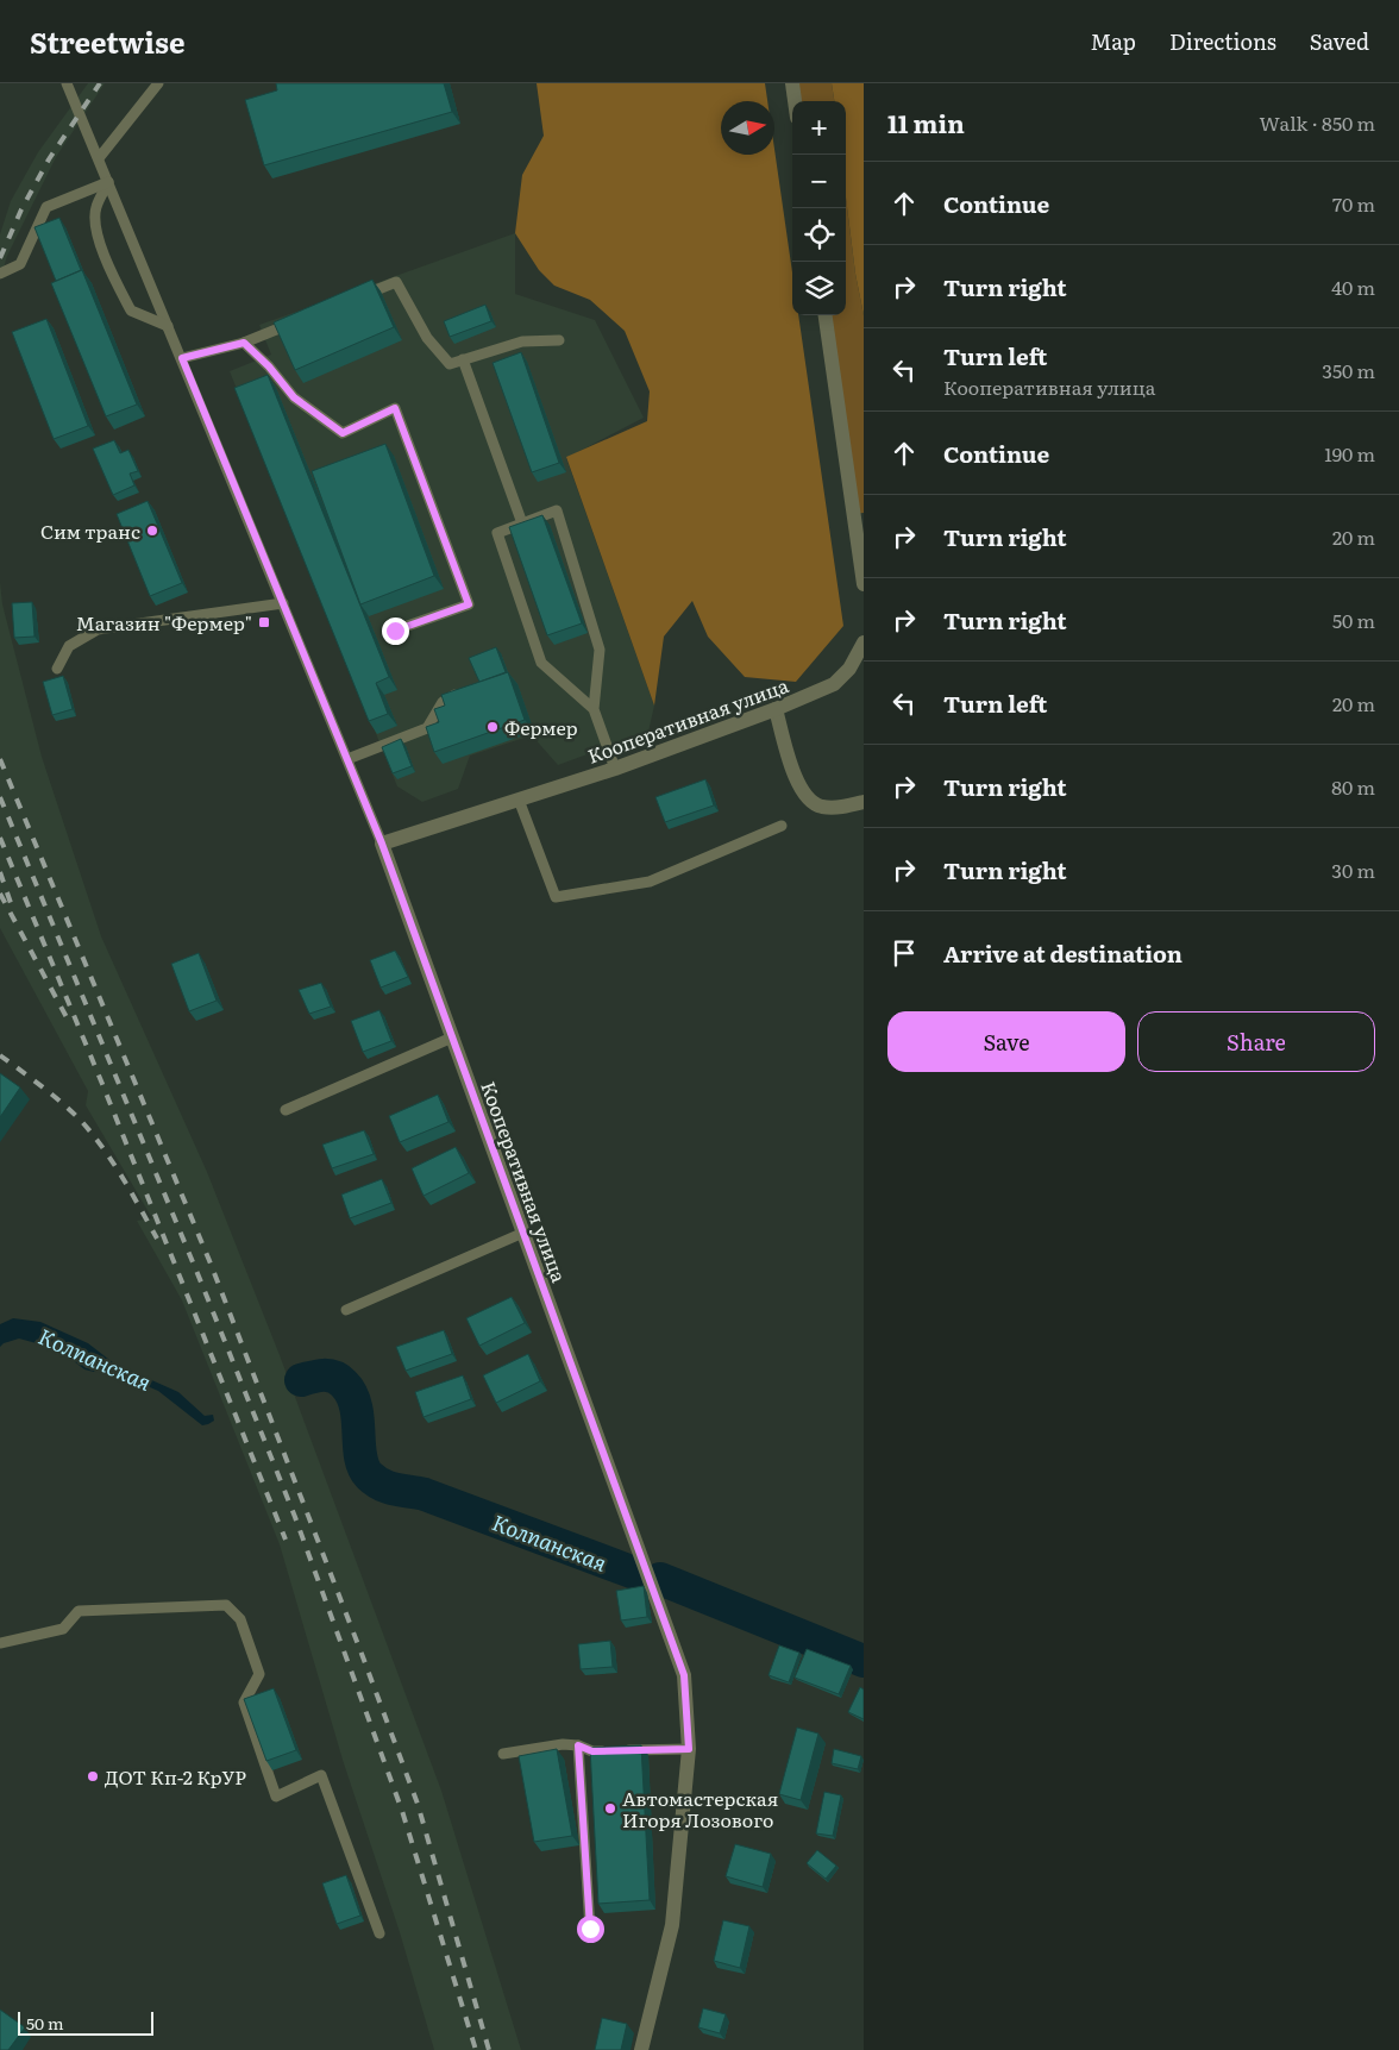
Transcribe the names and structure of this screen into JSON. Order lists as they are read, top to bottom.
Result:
{
  "streets": {
    "street": ["Кооперативная улица"]
  },
  "water": ["Колпанская"],
  "places": {
    "other": [
      "Сим транс",
      "Фермер",
      "ДОТ Кп-2 КрУР",
      "Автомастерская Игоря Лозового"
    ],
    "transit": ["Магазин \"Фермер\""]
  },
  "scale_bar": "50 m",
  "north": "right",
  "page": {
    "header": "Streetwise",
    "nav": ["Map", "Directions", "Saved"],
    "heading": ["11 min", "Walk · 850 m"],
    "map_buttons": ["+", "−"],
    "list": [
      ["Continue", "70 m"],
      ["Turn right", "40 m"],
      ["Turn left", "Кооперативная улица", "350 m"],
      ["Continue", "190 m"],
      ["Turn right", "20 m"],
      ["Turn right", "50 m"],
      ["Turn left", "20 m"],
      ["Turn right", "80 m"],
      ["Turn right", "30 m"],
      "Arrive at destination"
    ],
    "buttons": ["Save", "Share"],
    "scale": "50 m"
  }
}
